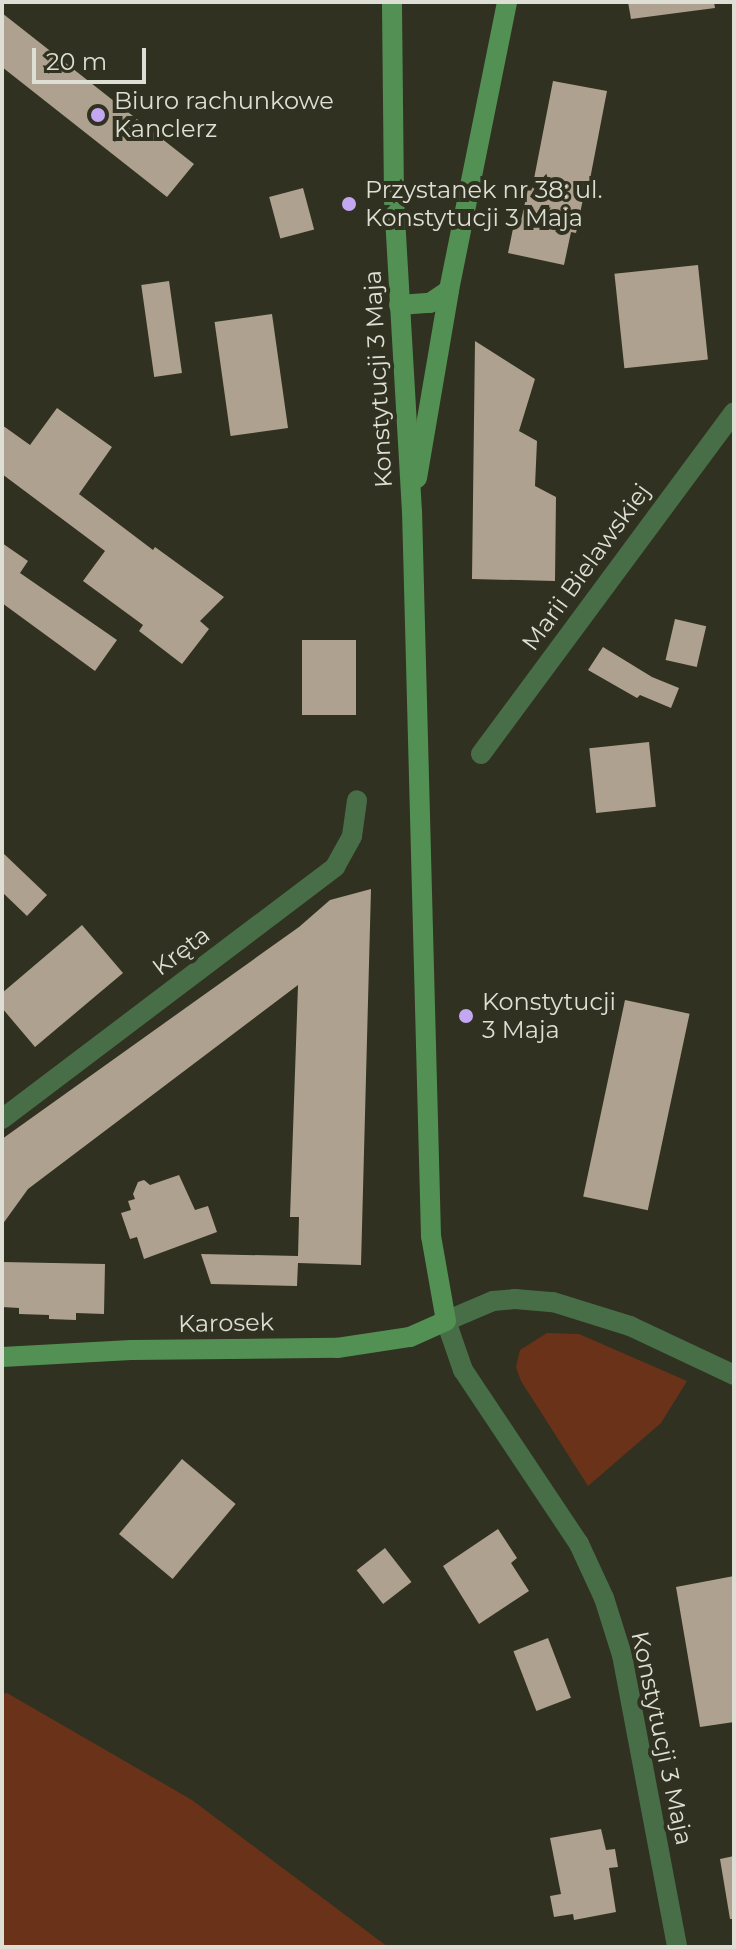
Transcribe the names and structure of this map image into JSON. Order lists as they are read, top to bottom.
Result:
{
  "streets": {
    "main road": ["Konstytucji 3 Maja", "Karosek"],
    "street": ["Marii Bielawskiej", "Kręta"]
  },
  "crossings": [
    ["Konstytucji 3 Maja", "Karosek"]
  ],
  "places": ["Biuro rachunkowe Kanclerz", "Przystanek nr 38: ul. Konstytucji 3 Maja", "Konstytucji 3 Maja"],
  "scale_bar": "20 m"
}
